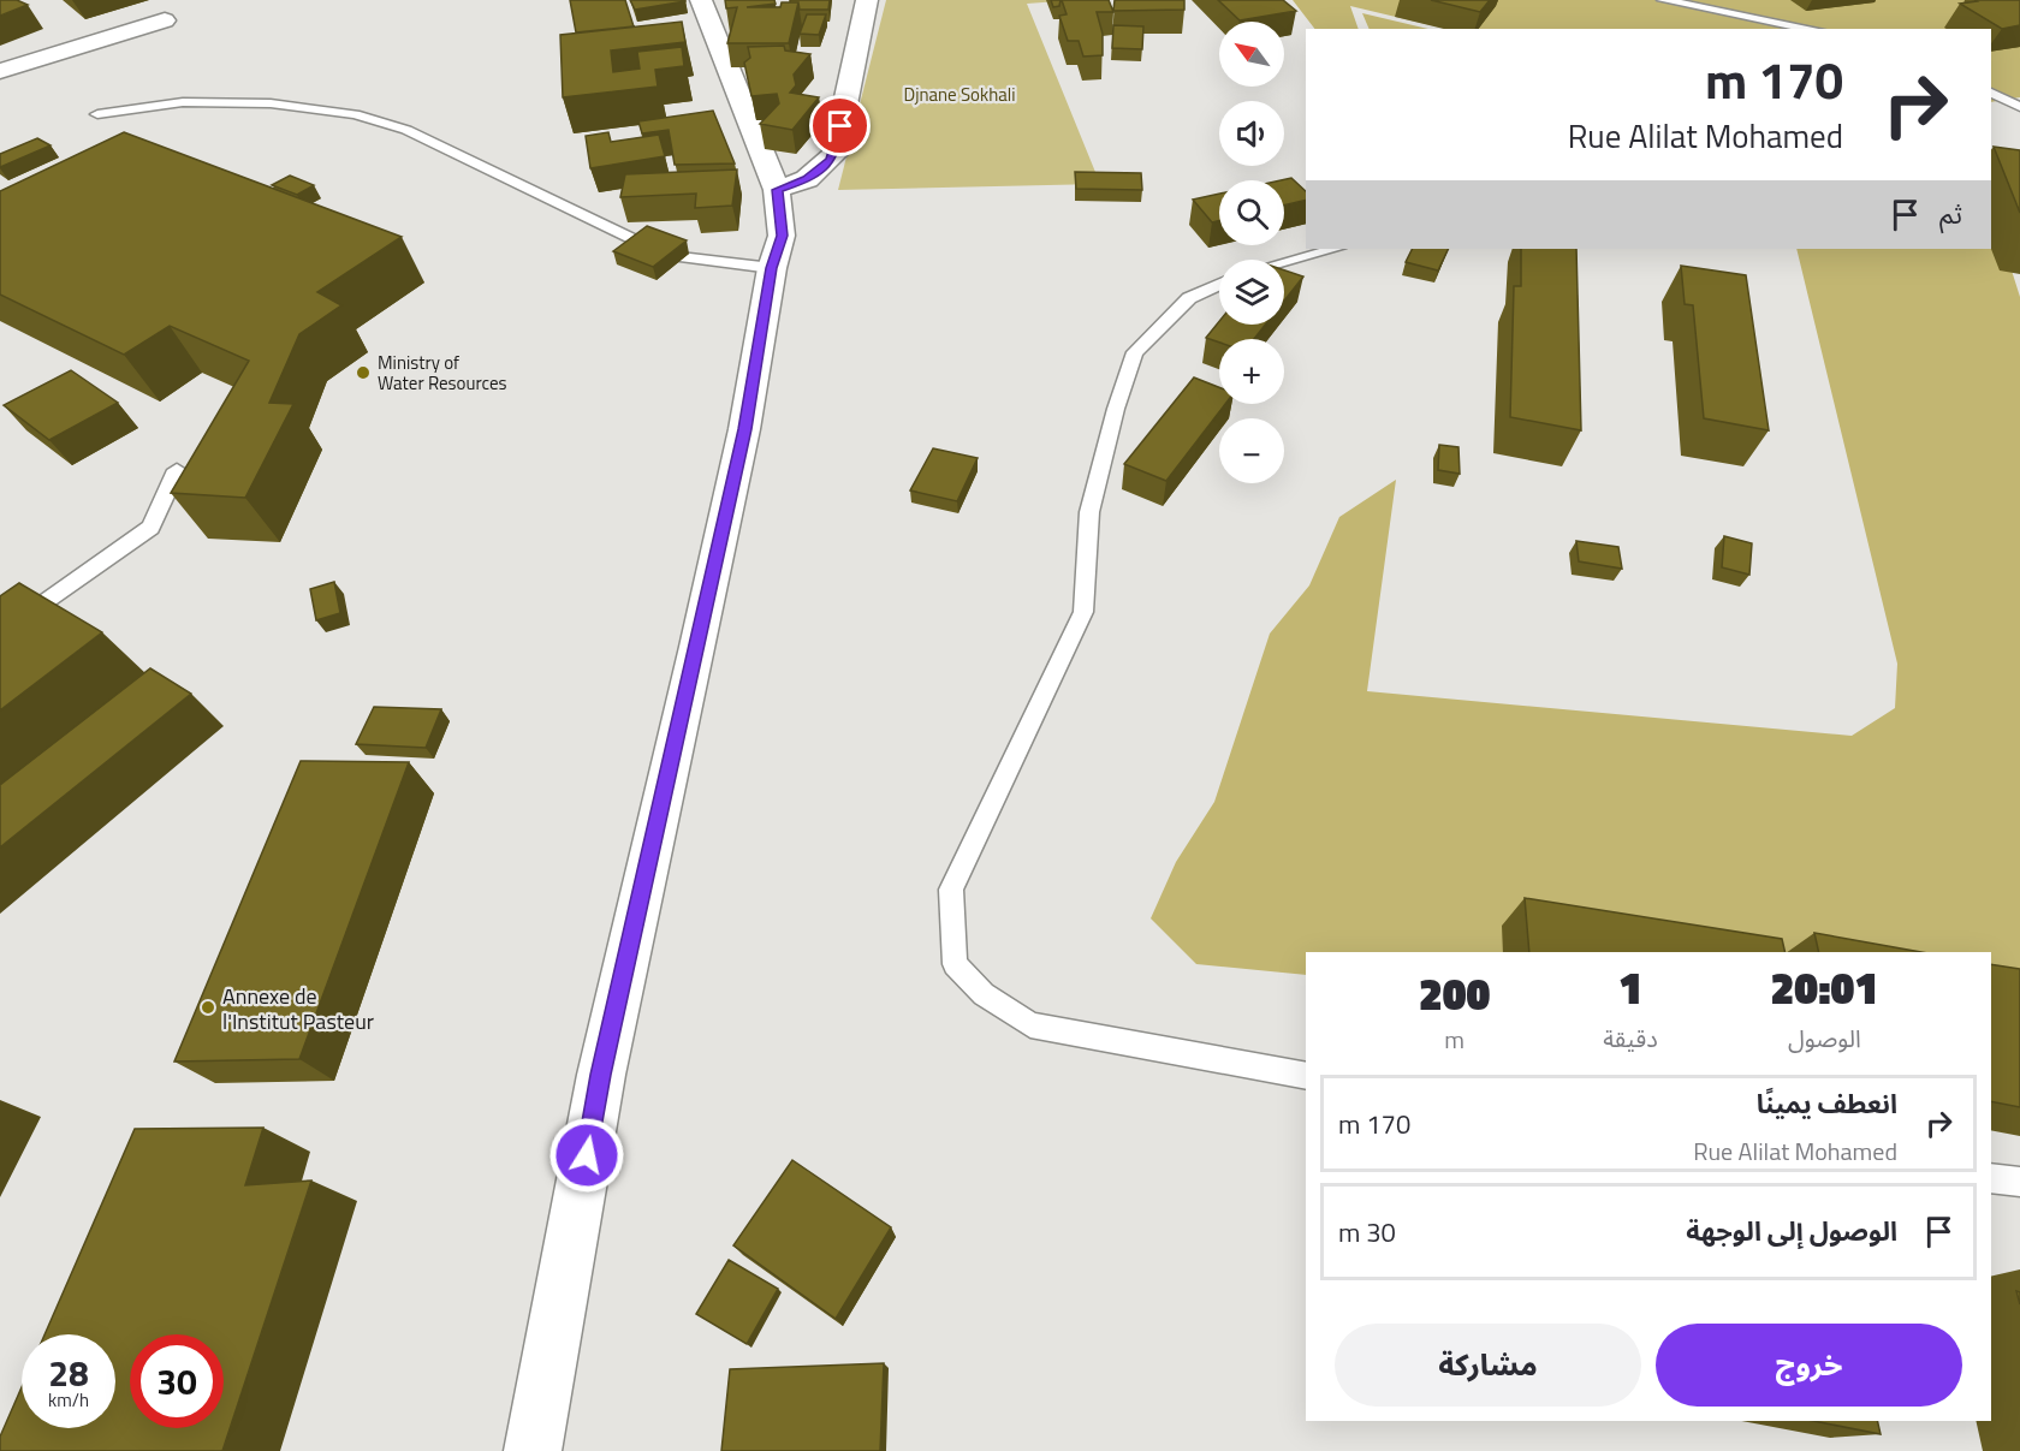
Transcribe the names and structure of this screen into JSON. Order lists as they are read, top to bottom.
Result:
{
  "parks": ["Djnane Sokhali"],
  "places": ["Ministry of Water Resources", "Annexe de l'Institut Pasteur"],
  "north": "top left",
  "page": {
    "map_buttons": ["+", "−"],
    "turn": ["170 m", "Rue Alilat Mohamed"],
    "then": "ثم",
    "eta": [
      "20:01",
      "الوصول",
      "1",
      "دقيقة",
      "200",
      "m"
    ],
    "list": [
      {
        "name": "انعطف يمينًا",
        "note": "Rue Alilat Mohamed",
        "value": "170 m"
      },
      {
        "name": "الوصول إلى الوجهة",
        "value": "30 m"
      }
    ],
    "buttons": ["خروج", "مشاركة"],
    "speed": "28 km/h",
    "limit": "30"
  }
}
